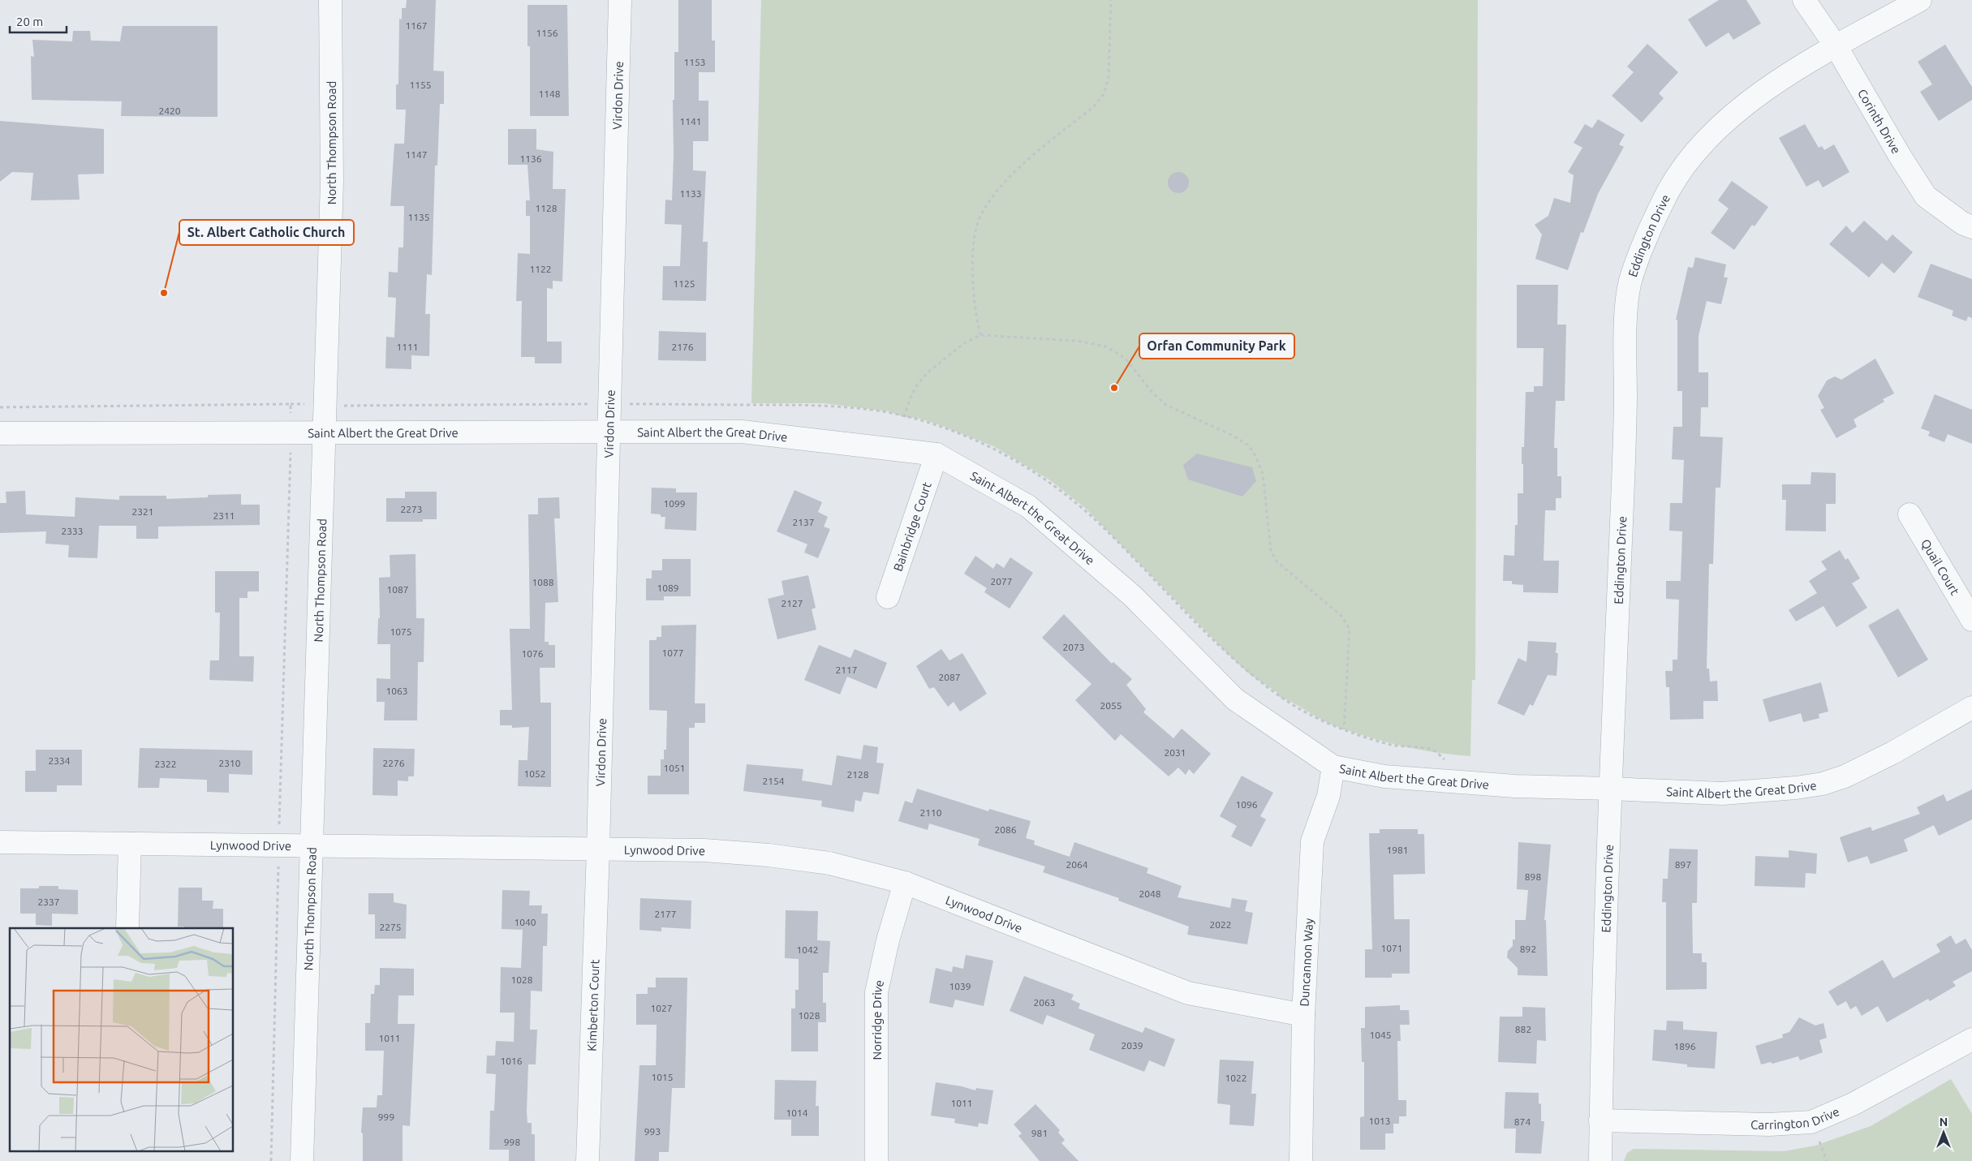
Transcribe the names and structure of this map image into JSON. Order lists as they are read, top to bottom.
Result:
{
  "streets": {
    "street": [
      "Virdon Drive",
      "Corinth Drive",
      "North Thompson Road",
      "Eddington Drive",
      "Saint Albert the Great Drive",
      "Bainbridge Court",
      "Quail Court",
      "Lynwood Drive",
      "Duncannon Way",
      "Kimberton Court",
      "Norridge Drive",
      "Carrington Drive"
    ]
  },
  "crossings": [
    ["Virdon Drive", "Saint Albert the Great Drive"],
    ["Virdon Drive", "Lynwood Drive"],
    ["Virdon Drive", "Kimberton Court"],
    ["Corinth Drive", "Eddington Drive"],
    ["North Thompson Road", "Saint Albert the Great Drive"],
    ["North Thompson Road", "Lynwood Drive"],
    ["Eddington Drive", "Saint Albert the Great Drive"],
    ["Eddington Drive", "Carrington Drive"],
    ["Saint Albert the Great Drive", "Bainbridge Court"],
    ["Saint Albert the Great Drive", "Duncannon Way"],
    ["Lynwood Drive", "Duncannon Way"],
    ["Lynwood Drive", "Kimberton Court"],
    ["Lynwood Drive", "Norridge Drive"]
  ],
  "places": ["St. Albert Catholic Church", "Orfan Community Park"],
  "house_numbers": [
    "1167",
    "1156",
    "1153",
    "1155",
    "1148",
    "2420",
    "1141",
    "1147",
    "1136",
    "1133",
    "1128",
    "1135",
    "1122",
    "1125",
    "1111",
    "2176",
    "1099",
    "2273",
    "2321",
    "2311",
    "2137",
    "2333",
    "2077",
    "1088",
    "1089",
    "1087",
    "2127",
    "1075",
    "2073",
    "1077",
    "1076",
    "2117",
    "2087",
    "1063",
    "2055",
    "2031",
    "2334",
    "2310",
    "2276",
    "2322",
    "1051",
    "1052",
    "2128",
    "2154",
    "1096",
    "2110",
    "2086",
    "1981",
    "2064",
    "897",
    "898",
    "2048",
    "2337",
    "2177",
    "1040",
    "2022",
    "2275",
    "1071",
    "892",
    "1042",
    "1028",
    "1039",
    "2063",
    "1027",
    "1028",
    "882",
    "1045",
    "1011",
    "2039",
    "1896",
    "1016",
    "1015",
    "1022",
    "1011",
    "1014",
    "999",
    "1013",
    "874",
    "993",
    "981",
    "998"
  ],
  "scale_bar": "20 m",
  "north": "top"
}
